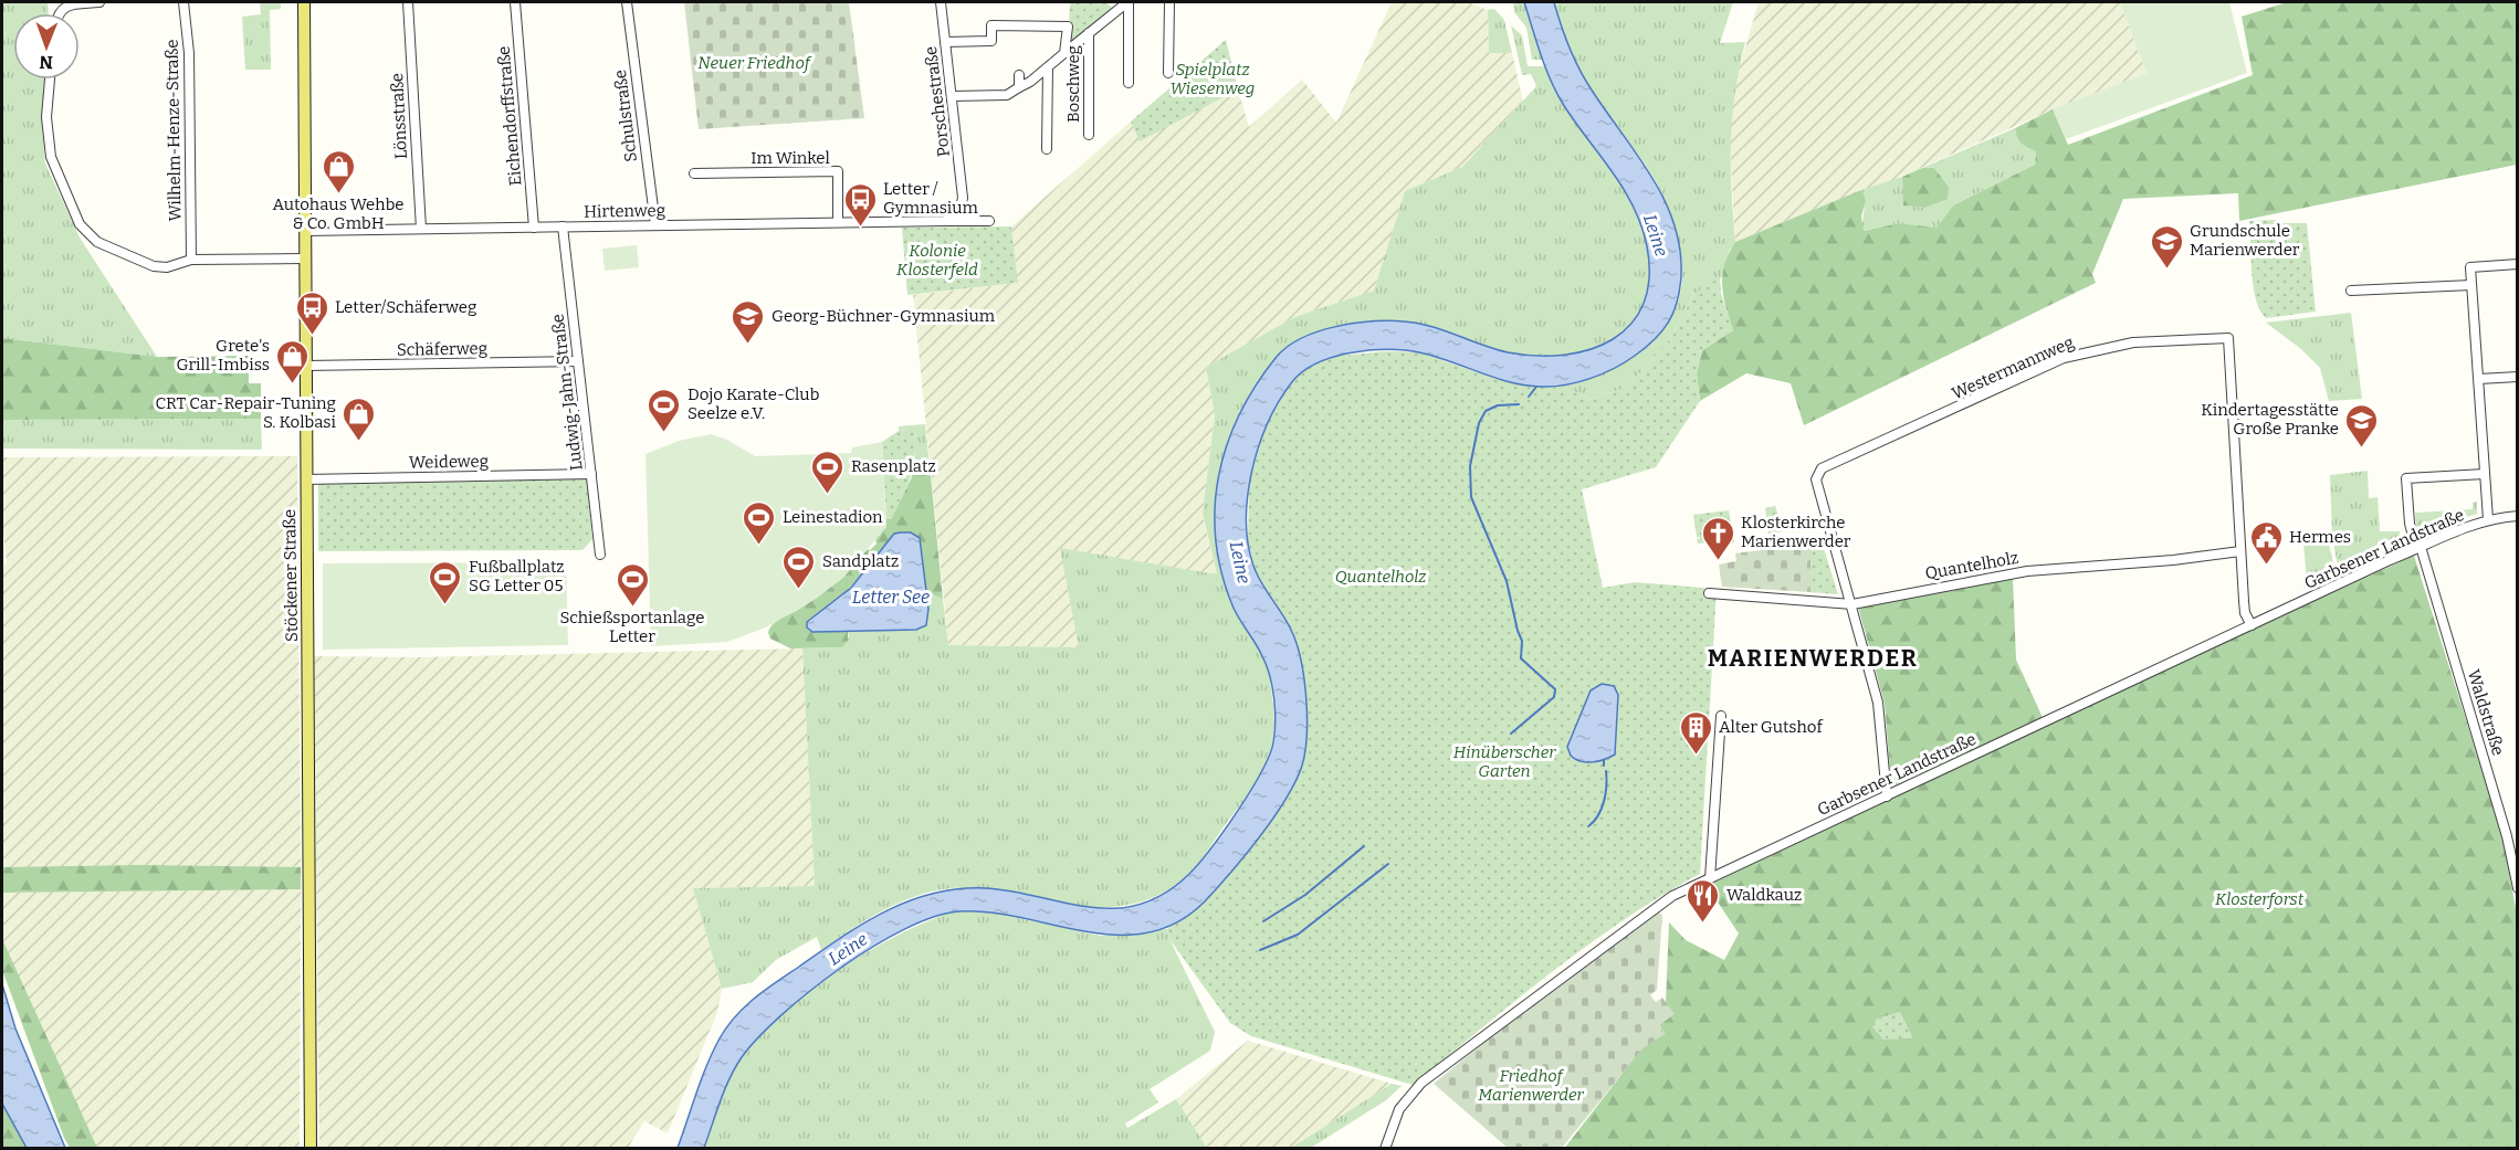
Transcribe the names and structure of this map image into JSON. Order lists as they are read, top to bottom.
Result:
{
  "streets": {
    "main road": ["Stöckener Straße"],
    "street": [
      "Boschweg",
      "Porschestraße",
      "Lönsstraße",
      "Eichendorffstraße",
      "Schulstraße",
      "Wilhelm-Henze-Straße",
      "Im Winkel",
      "Hirtenweg",
      "Schäferweg",
      "Westermannweg",
      "Ludwig-Jahn-Straße",
      "Weideweg",
      "Garbsener Landstraße",
      "Quantelholz",
      "Waldstraße"
    ]
  },
  "crossings": [
    ["Boschweg", "Porschestraße"],
    ["Porschestraße", "Hirtenweg"],
    ["Lönsstraße", "Hirtenweg"],
    ["Eichendorffstraße", "Hirtenweg"],
    ["Schulstraße", "Hirtenweg"],
    ["Im Winkel", "Hirtenweg"],
    ["Hirtenweg", "Ludwig-Jahn-Straße"],
    ["Hirtenweg", "Stöckener Straße"],
    ["Schäferweg", "Ludwig-Jahn-Straße"],
    ["Schäferweg", "Stöckener Straße"],
    ["Westermannweg", "Garbsener Landstraße"],
    ["Westermannweg", "Quantelholz"],
    ["Ludwig-Jahn-Straße", "Weideweg"],
    ["Weideweg", "Stöckener Straße"],
    ["Garbsener Landstraße", "Waldstraße"]
  ],
  "districts": ["MARIENWERDER"],
  "water": ["Leine", "Letter See"],
  "parks": [
    "Neuer Friedhof",
    "Spielplatz Wiesenweg",
    "Kolonie Klosterfeld",
    "Quantelholz",
    "Hinüberscher Garten",
    "Klosterforst",
    "Friedhof Marienwerder"
  ],
  "places": {
    "shop": ["Autohaus Wehbe & Co. GmbH", "Grete's Grill-Imbiss", "CRT Car-Repair-Tuning S. Kolbasi"],
    "bus stop": ["Letter / Gymnasium", "Letter/Schäferweg"],
    "school or university": ["Grundschule Marienwerder", "Georg-Büchner-Gymnasium", "Kindertagesstätte Große Pranke"],
    "sports": [
      "Dojo Karate-Club Seelze e.V.",
      "Rasenplatz",
      "Leinestadion",
      "Sandplatz",
      "Fußballplatz SG Letter 05",
      "Schießsportanlage Letter"
    ],
    "church": ["Klosterkirche Marienwerder"],
    "public building": ["Hermes"],
    "building": ["Alter Gutshof"],
    "restaurant": ["Waldkauz"]
  },
  "north": "bottom"
}
